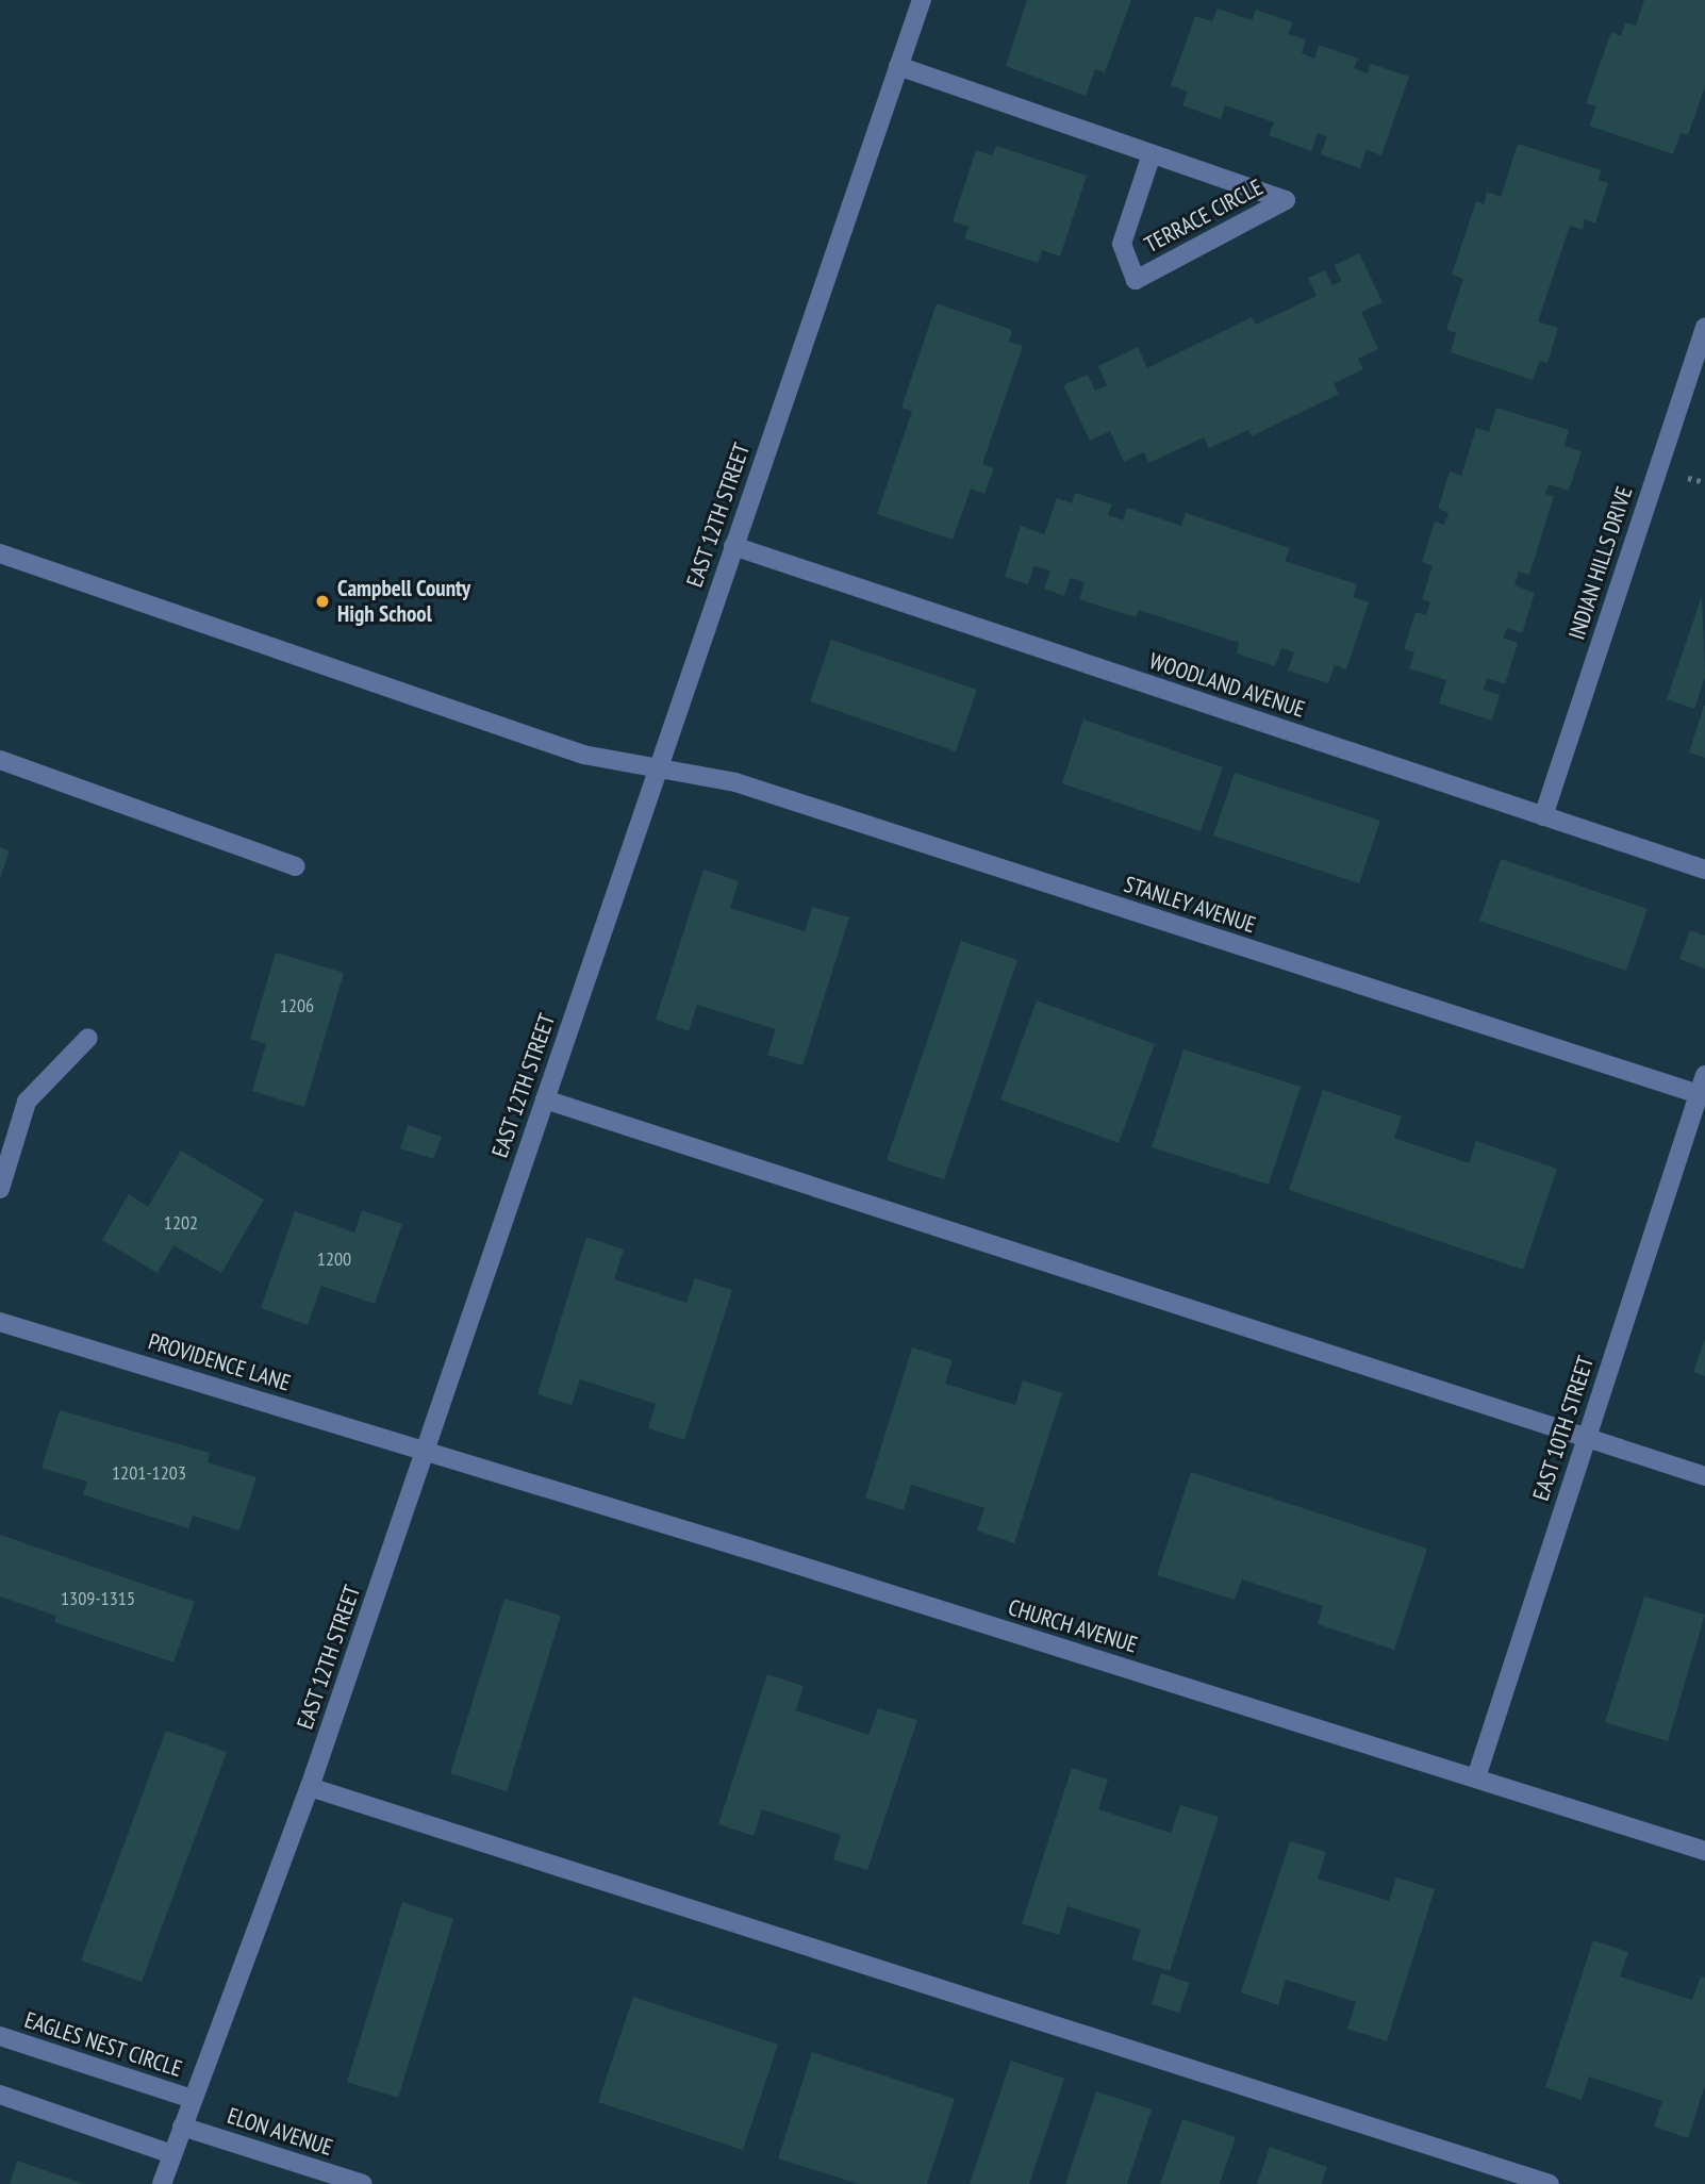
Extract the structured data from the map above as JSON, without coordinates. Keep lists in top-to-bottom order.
{
  "streets": {
    "street": [
      "TERRACE CIRCLE",
      "EAST 12TH STREET",
      "INDIAN HILLS DRIVE",
      "WOODLAND AVENUE",
      "STANLEY AVENUE",
      "PROVIDENCE LANE",
      "EAST 10TH STREET",
      "CHURCH AVENUE",
      "EAGLES NEST CIRCLE",
      "ELON AVENUE"
    ]
  },
  "crossings": [
    ["TERRACE CIRCLE", "EAST 12TH STREET"],
    ["EAST 12TH STREET", "WOODLAND AVENUE"],
    ["EAST 12TH STREET", "STANLEY AVENUE"],
    ["EAST 12TH STREET", "PROVIDENCE LANE"],
    ["EAST 12TH STREET", "CHURCH AVENUE"],
    ["EAST 12TH STREET", "EAGLES NEST CIRCLE"],
    ["EAST 12TH STREET", "ELON AVENUE"],
    ["INDIAN HILLS DRIVE", "WOODLAND AVENUE"],
    ["STANLEY AVENUE", "EAST 10TH STREET"],
    ["PROVIDENCE LANE", "CHURCH AVENUE"],
    ["EAST 10TH STREET", "CHURCH AVENUE"]
  ],
  "places": ["Campbell County High School"],
  "house_numbers": [
    "1206",
    "1202",
    "1200",
    "1201-1203",
    "1309-1315"
  ]
}
